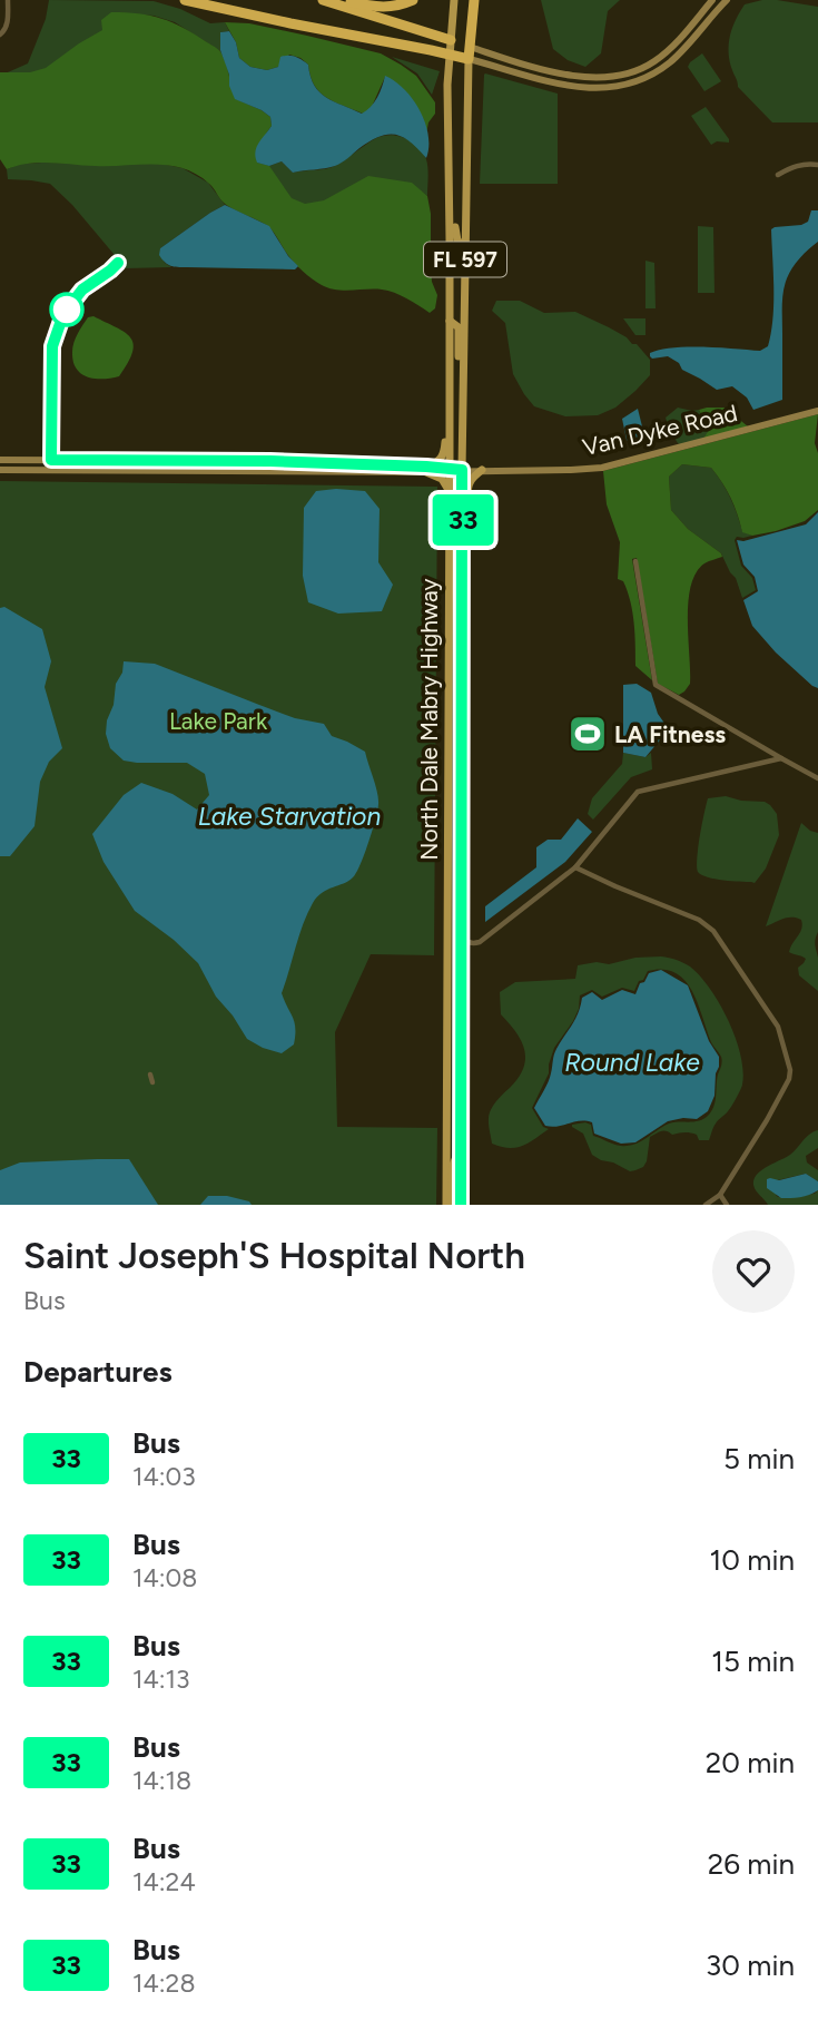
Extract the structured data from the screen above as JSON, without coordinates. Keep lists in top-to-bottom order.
{
  "streets": {
    "highway": ["FL 597", "North Dale Mabry Highway"],
    "main road": ["Van Dyke Road"]
  },
  "crossings": [
    ["Van Dyke Road", "North Dale Mabry Highway"]
  ],
  "water": ["Lake Starvation", "Round Lake"],
  "parks": ["Lake Park"],
  "places": {
    "sports": ["LA Fitness"]
  },
  "lines": ["bus line 33"],
  "page": {
    "on_map": "33",
    "heading": [
      ["Saint Joseph'S Hospital North", "Bus"],
      "Departures"
    ],
    "list": [
      {
        "mark": "33",
        "name": "Bus",
        "note": "14:03",
        "value": "5 min"
      },
      {
        "mark": "33",
        "name": "Bus",
        "note": "14:08",
        "value": "10 min"
      },
      {
        "mark": "33",
        "name": "Bus",
        "note": "14:13",
        "value": "15 min"
      },
      {
        "mark": "33",
        "name": "Bus",
        "note": "14:18",
        "value": "20 min"
      },
      {
        "mark": "33",
        "name": "Bus",
        "note": "14:24",
        "value": "26 min"
      },
      {
        "mark": "33",
        "name": "Bus",
        "note": "14:28",
        "value": "30 min"
      }
    ]
  }
}
